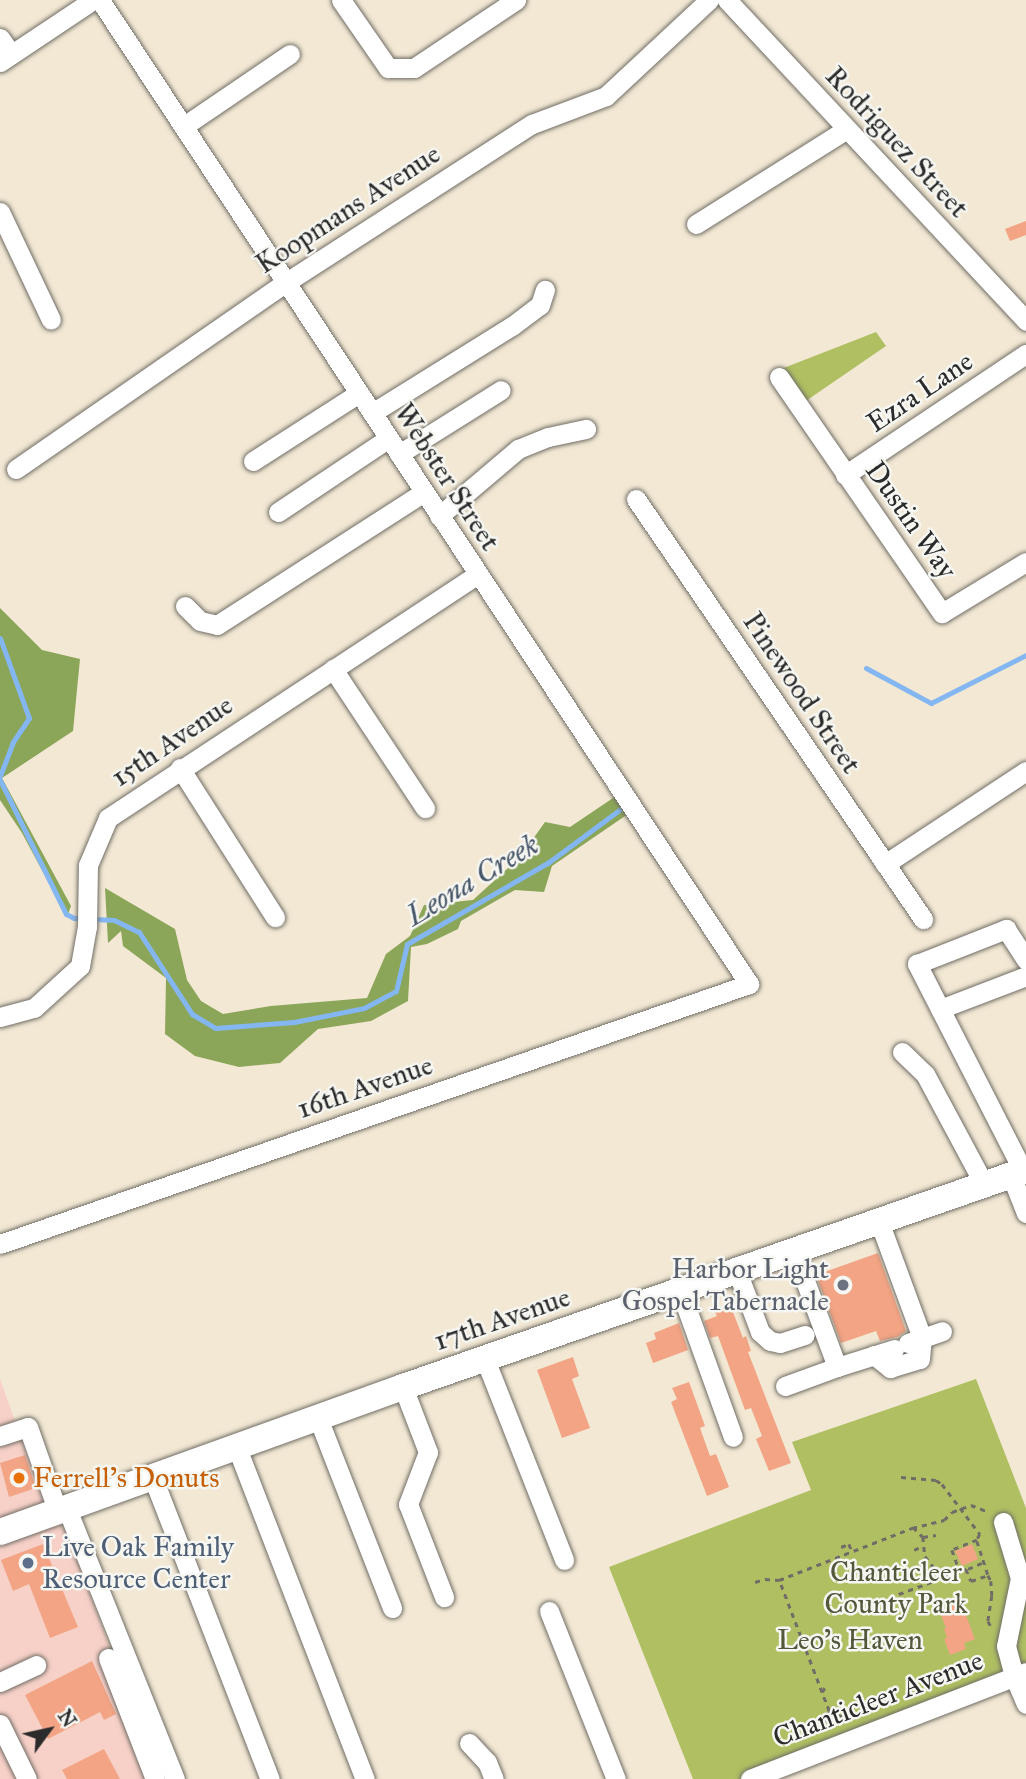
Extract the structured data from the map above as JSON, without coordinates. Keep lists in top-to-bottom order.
{
  "streets": {
    "main road": ["17th Avenue"],
    "street": [
      "Rodriguez Street",
      "Koopmans Avenue",
      "Ezra Lane",
      "Webster Street",
      "Dustin Way",
      "Pinewood Street",
      "15th Avenue",
      "16th Avenue",
      "Chanticleer Avenue"
    ]
  },
  "crossings": [
    ["Koopmans Avenue", "Webster Street"],
    ["Ezra Lane", "Dustin Way"],
    ["Webster Street", "15th Avenue"],
    ["Webster Street", "16th Avenue"]
  ],
  "water": ["Leona Creek"],
  "parks": ["Chanticleer County Park", "Leo's Haven"],
  "places": ["Harbor Light Gospel Tabernacle", "Ferrell's Donuts", "Live Oak Family Resource Center"],
  "north": "top right"
}
